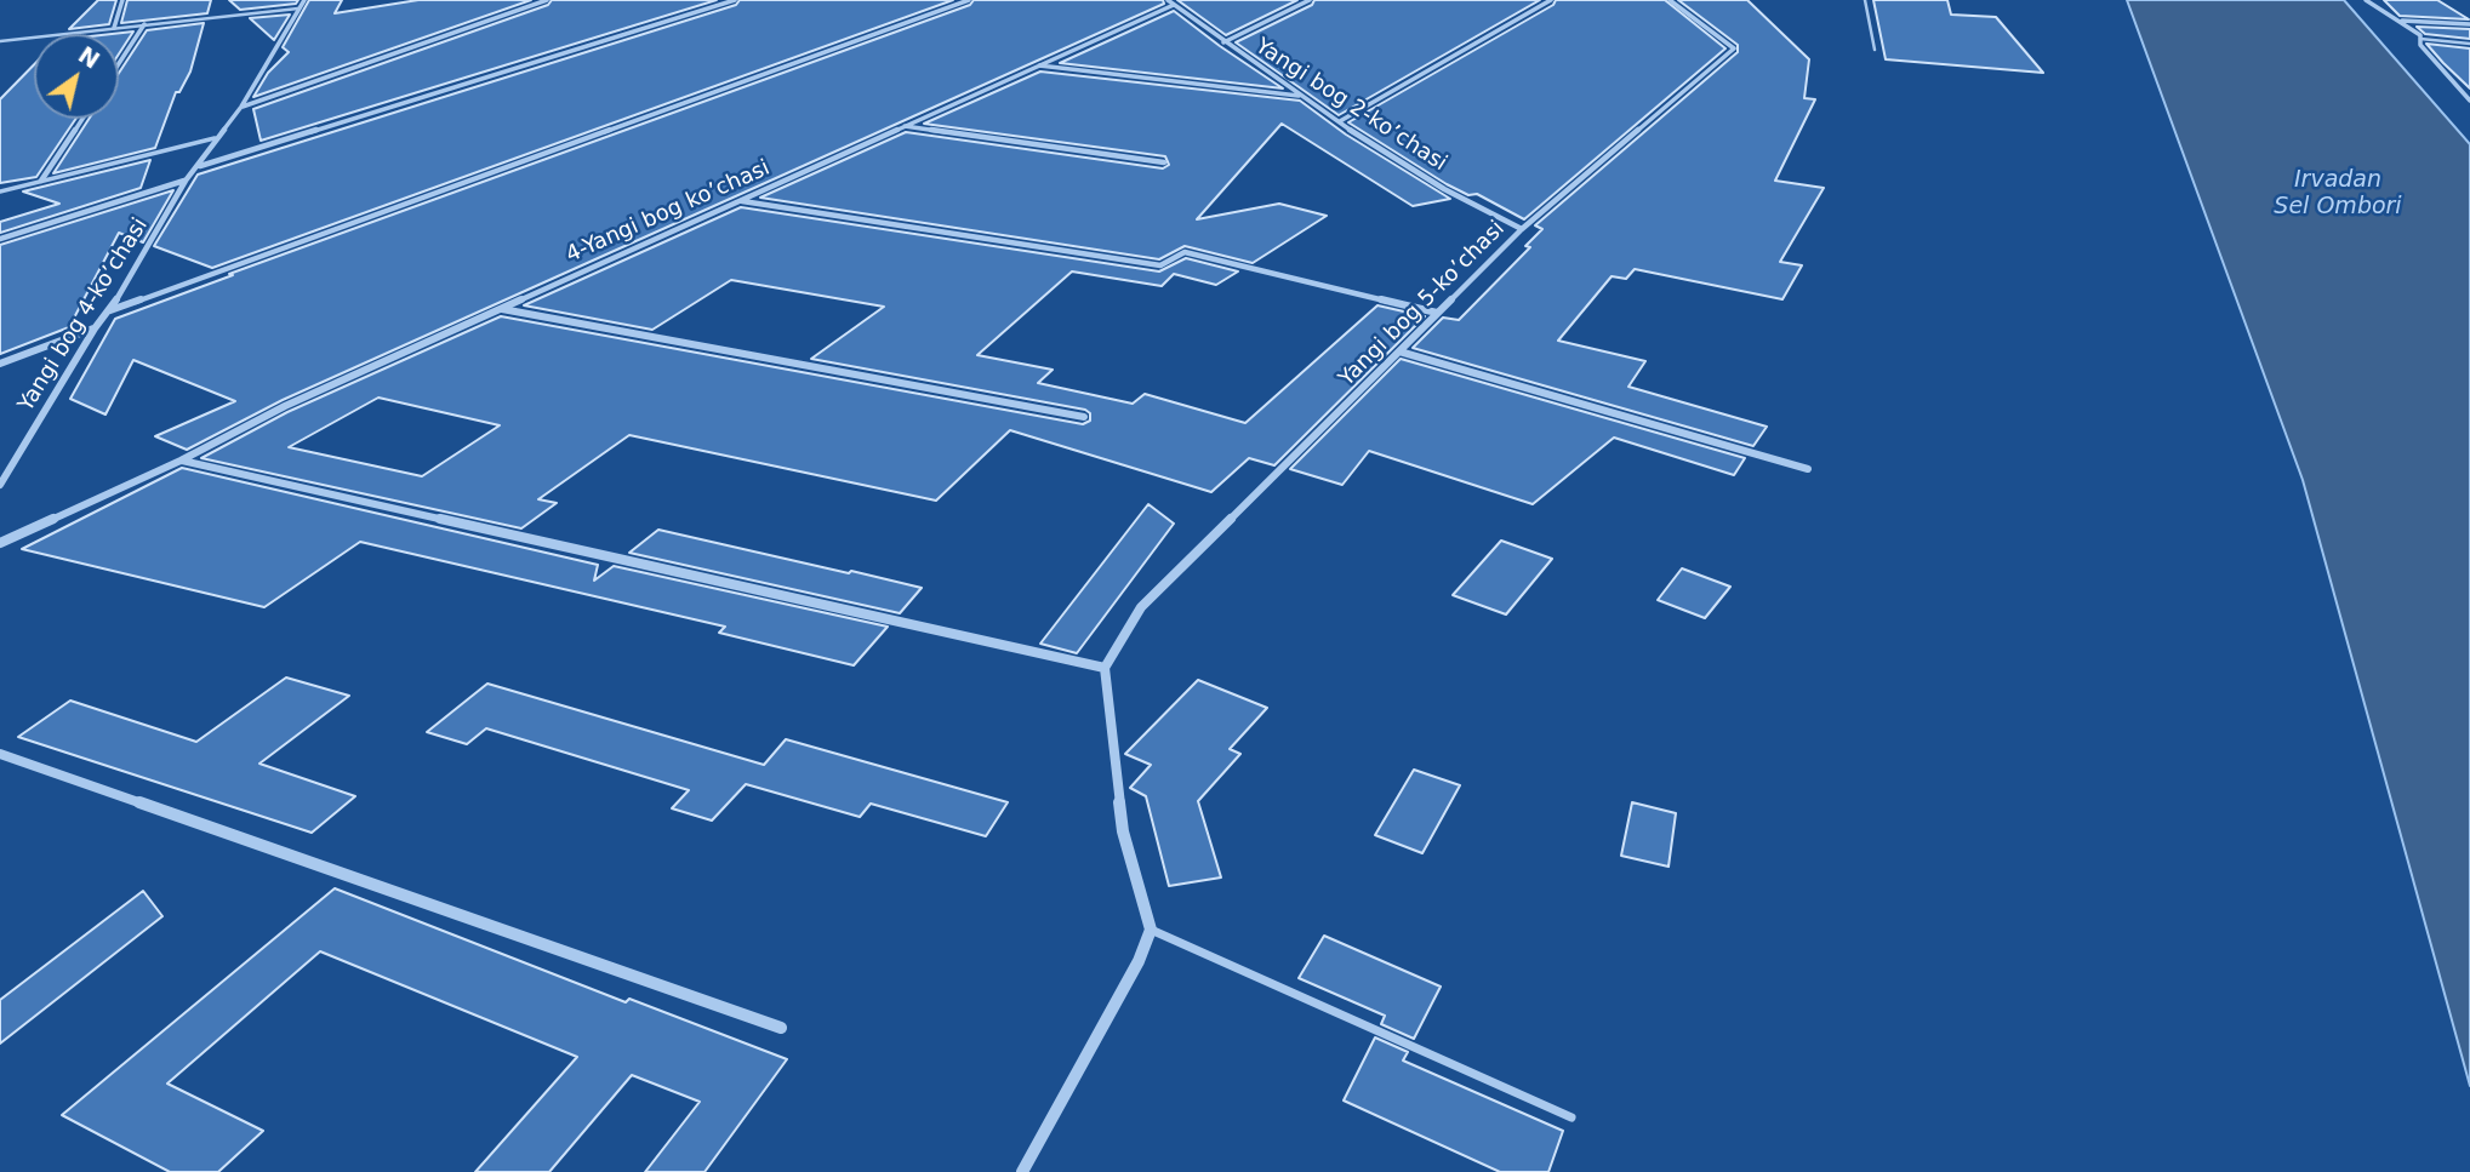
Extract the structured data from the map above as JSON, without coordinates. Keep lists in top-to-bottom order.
{
  "streets": {
    "street": [
      "Yangi bog 2-koʼchasi",
      "4-Yangi bog koʼchasi",
      "Yangi bog 5-koʼchasi",
      "Yangi bog 4-koʼchasi"
    ]
  },
  "crossings": [
    ["Yangi bog 2-koʼchasi", "4-Yangi bog koʼchasi"],
    ["Yangi bog 2-koʼchasi", "Yangi bog 5-koʼchasi"]
  ],
  "water": ["Irvadan Sel Ombori"],
  "north": "top right"
}
